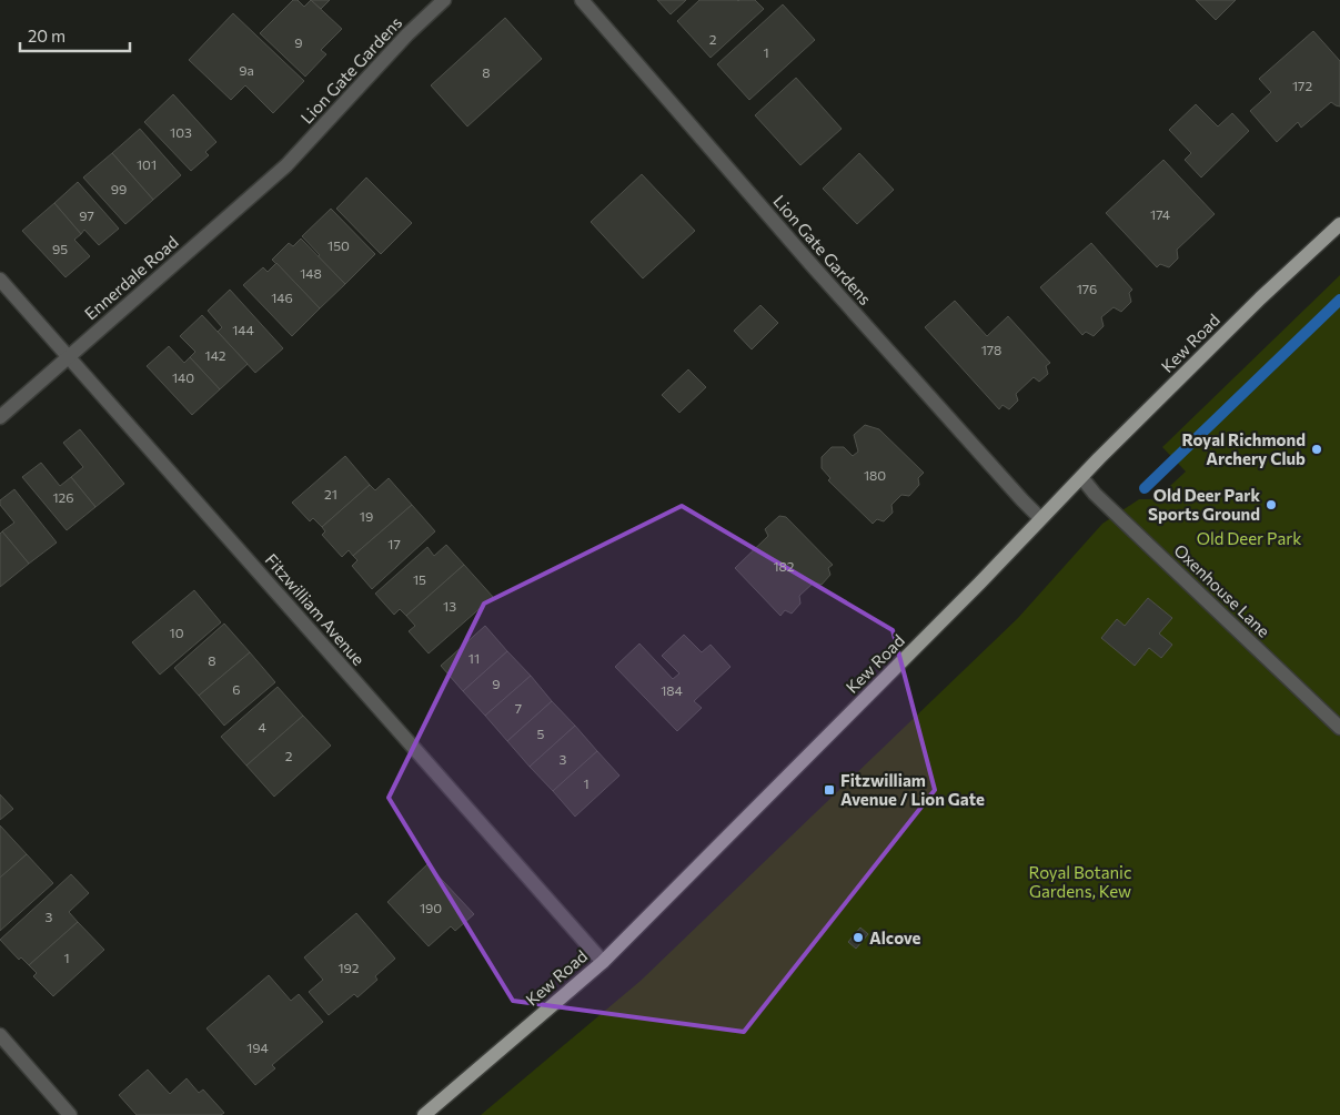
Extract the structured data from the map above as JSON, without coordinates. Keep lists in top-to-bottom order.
{
  "streets": {
    "main road": ["Kew Road"],
    "street": [
      "Lion Gate Gardens",
      "Ennerdale Road",
      "Oxenhouse Lane",
      "Fitzwilliam Avenue"
    ]
  },
  "crossings": [
    ["Lion Gate Gardens", "Ennerdale Road"],
    ["Lion Gate Gardens", "Kew Road"],
    ["Ennerdale Road", "Fitzwilliam Avenue"],
    ["Kew Road", "Oxenhouse Lane"],
    ["Kew Road", "Fitzwilliam Avenue"]
  ],
  "parks": ["Old Deer Park", "Royal Botanic Gardens, Kew"],
  "places": {
    "other": ["Royal Richmond Archery Club", "Old Deer Park Sports Ground", "Alcove"],
    "transit": ["Fitzwilliam Avenue / Lion Gate"]
  },
  "house_numbers": [
    "2",
    "9",
    "1",
    "9a",
    "8",
    "172",
    "103",
    "101",
    "99",
    "174",
    "97",
    "150",
    "95",
    "148",
    "176",
    "146",
    "144",
    "178",
    "142",
    "140",
    "180",
    "21",
    "126",
    "19",
    "17",
    "182",
    "15",
    "13",
    "10",
    "11",
    "8",
    "9",
    "6",
    "184",
    "7",
    "4",
    "5",
    "2",
    "3",
    "1",
    "190",
    "3",
    "1",
    "192",
    "194"
  ],
  "scale_bar": "20 m"
}
